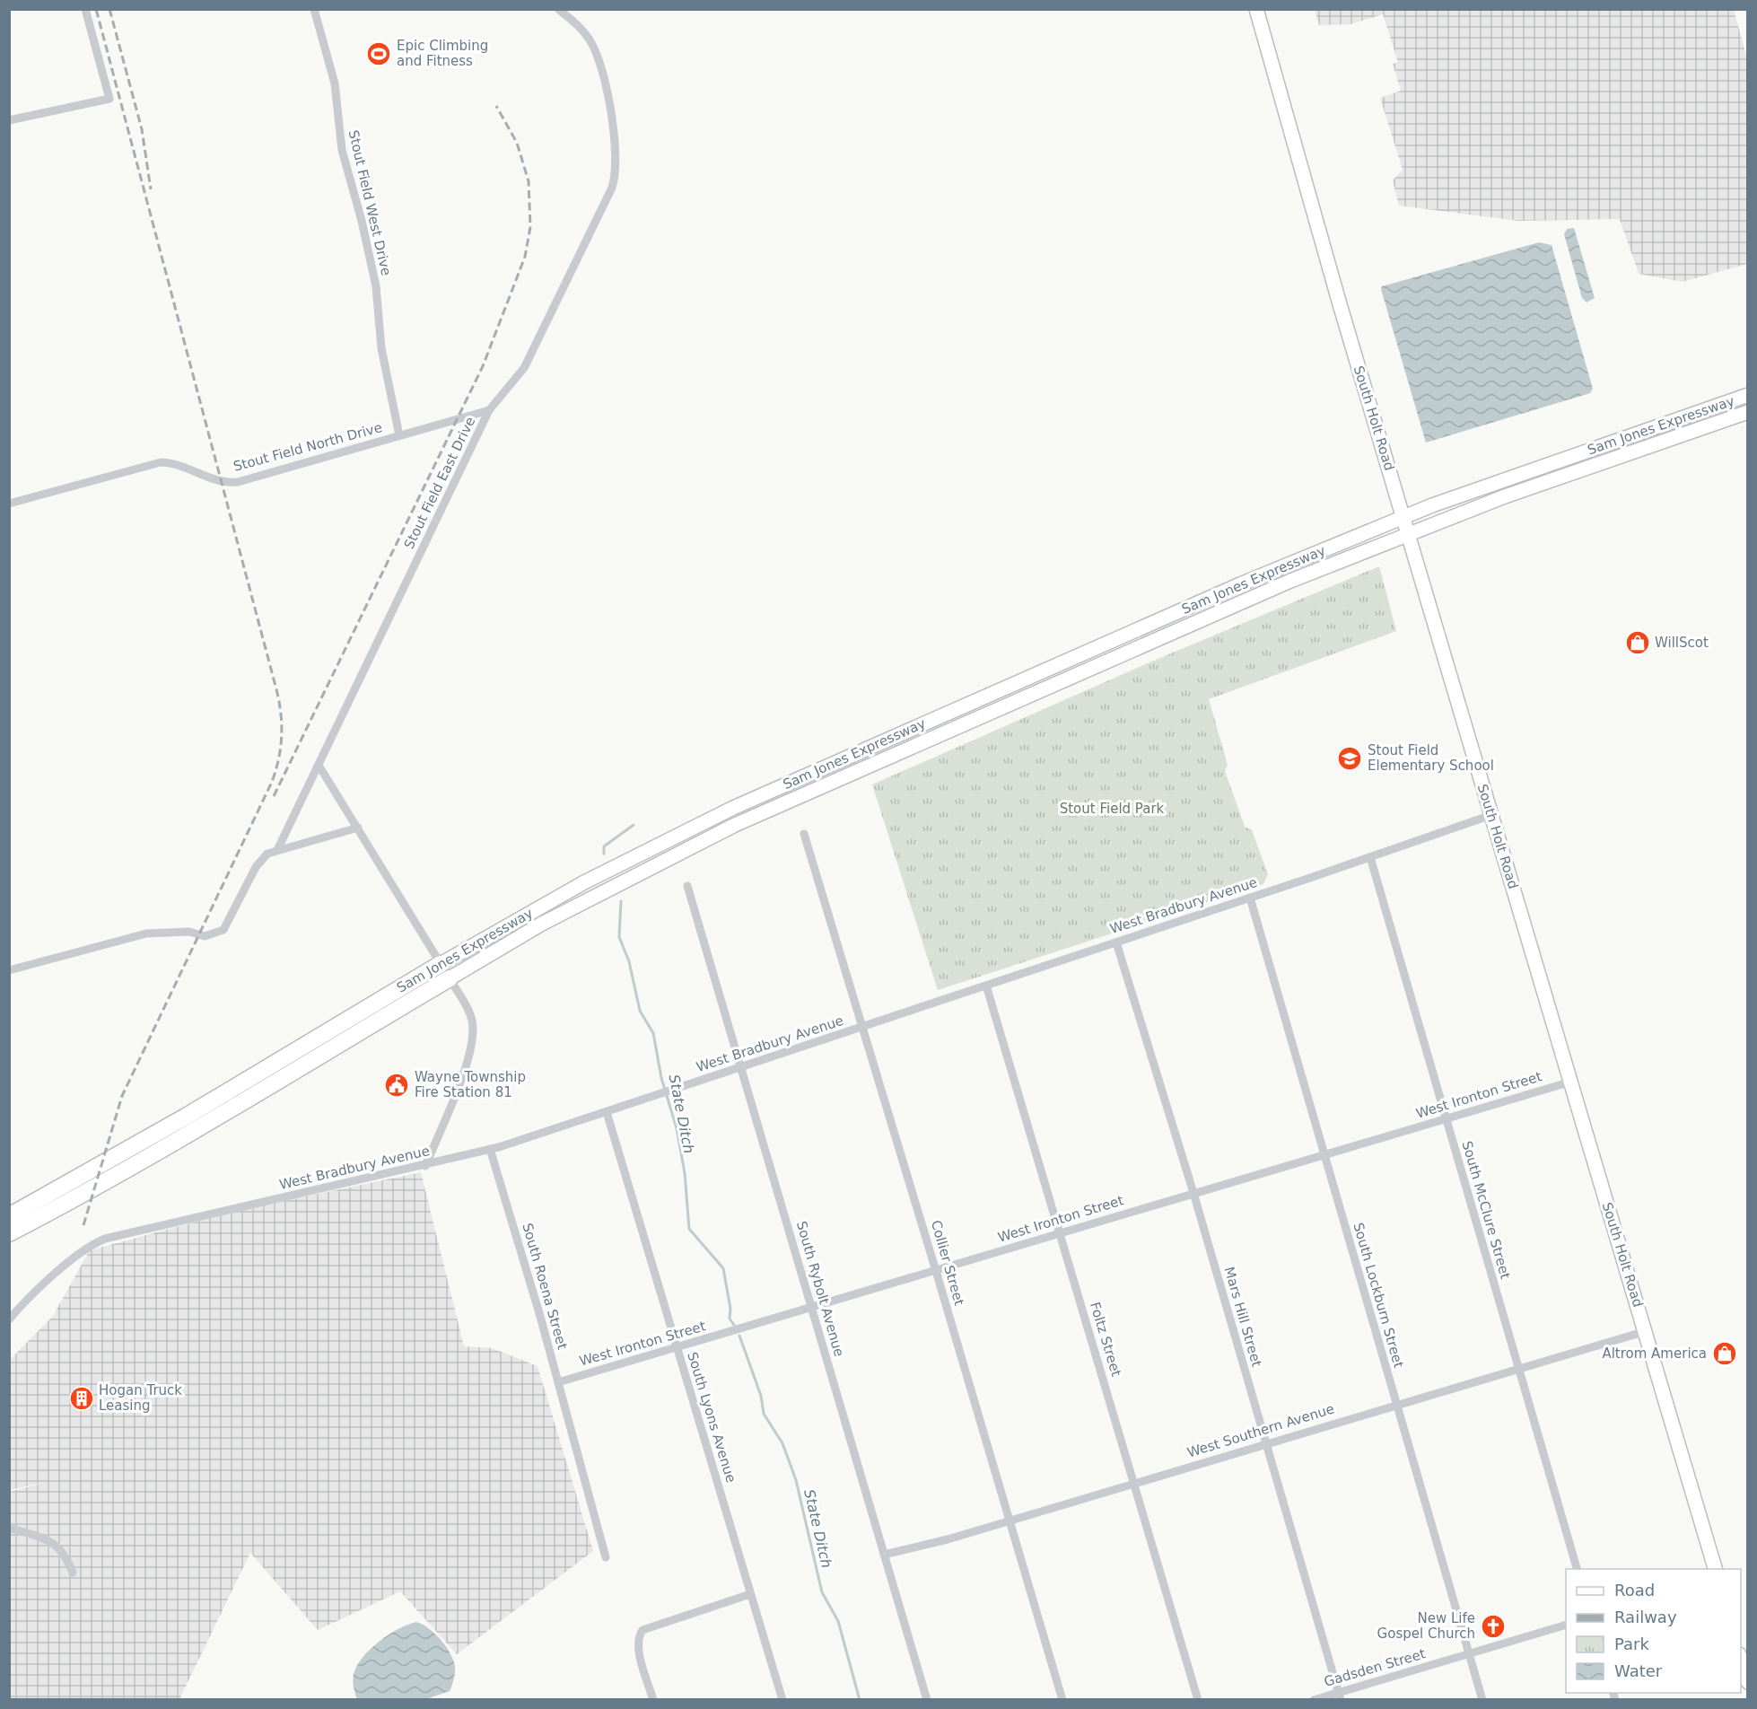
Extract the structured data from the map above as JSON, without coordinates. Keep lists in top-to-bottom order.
{
  "streets": {
    "highway": ["Sam Jones Expressway"],
    "main road": ["South Holt Road"],
    "street": [
      "Stout Field West Drive",
      "Stout Field North Drive",
      "Stout Field East Drive",
      "West Bradbury Avenue",
      "West Ironton Street",
      "South McClure Street",
      "Collier Street",
      "South Roena Street",
      "South Rybolt Avenue",
      "South Lockburn Street",
      "Mars Hill Street",
      "Foltz Street",
      "South Lyons Avenue",
      "West Southern Avenue",
      "Gadsden Street"
    ]
  },
  "crossings": [
    ["Stout Field West Drive", "Stout Field North Drive"],
    ["South Holt Road", "Sam Jones Expressway"],
    ["South Holt Road", "West Bradbury Avenue"],
    ["South Holt Road", "West Ironton Street"],
    ["South Holt Road", "West Southern Avenue"],
    ["Stout Field North Drive", "Stout Field East Drive"],
    ["West Bradbury Avenue", "South McClure Street"],
    ["West Bradbury Avenue", "Collier Street"],
    ["West Bradbury Avenue", "South Roena Street"],
    ["West Bradbury Avenue", "South Rybolt Avenue"],
    ["West Bradbury Avenue", "South Lockburn Street"],
    ["West Bradbury Avenue", "Mars Hill Street"],
    ["West Bradbury Avenue", "Foltz Street"],
    ["West Bradbury Avenue", "South Lyons Avenue"],
    ["West Ironton Street", "South McClure Street"],
    ["West Ironton Street", "Collier Street"],
    ["West Ironton Street", "South Roena Street"],
    ["West Ironton Street", "South Rybolt Avenue"],
    ["West Ironton Street", "South Lockburn Street"],
    ["West Ironton Street", "Mars Hill Street"],
    ["West Ironton Street", "Foltz Street"],
    ["West Ironton Street", "South Lyons Avenue"],
    ["South McClure Street", "West Southern Avenue"],
    ["Collier Street", "West Southern Avenue"],
    ["South Rybolt Avenue", "West Southern Avenue"],
    ["South Lockburn Street", "West Southern Avenue"],
    ["South Lockburn Street", "Gadsden Street"],
    ["Mars Hill Street", "West Southern Avenue"],
    ["Mars Hill Street", "Gadsden Street"],
    ["Foltz Street", "West Southern Avenue"]
  ],
  "water": ["State Ditch"],
  "parks": ["Stout Field Park"],
  "places": {
    "sports": ["Epic Climbing and Fitness"],
    "shop": ["WillScot", "Altrom America"],
    "school or university": ["Stout Field Elementary School"],
    "public building": ["Wayne Township Fire Station 81"],
    "building": ["Hogan Truck Leasing"],
    "church": ["New Life Gospel Church"]
  },
  "legend": [
    "Road",
    "Railway",
    "Park",
    "Water"
  ]
}
